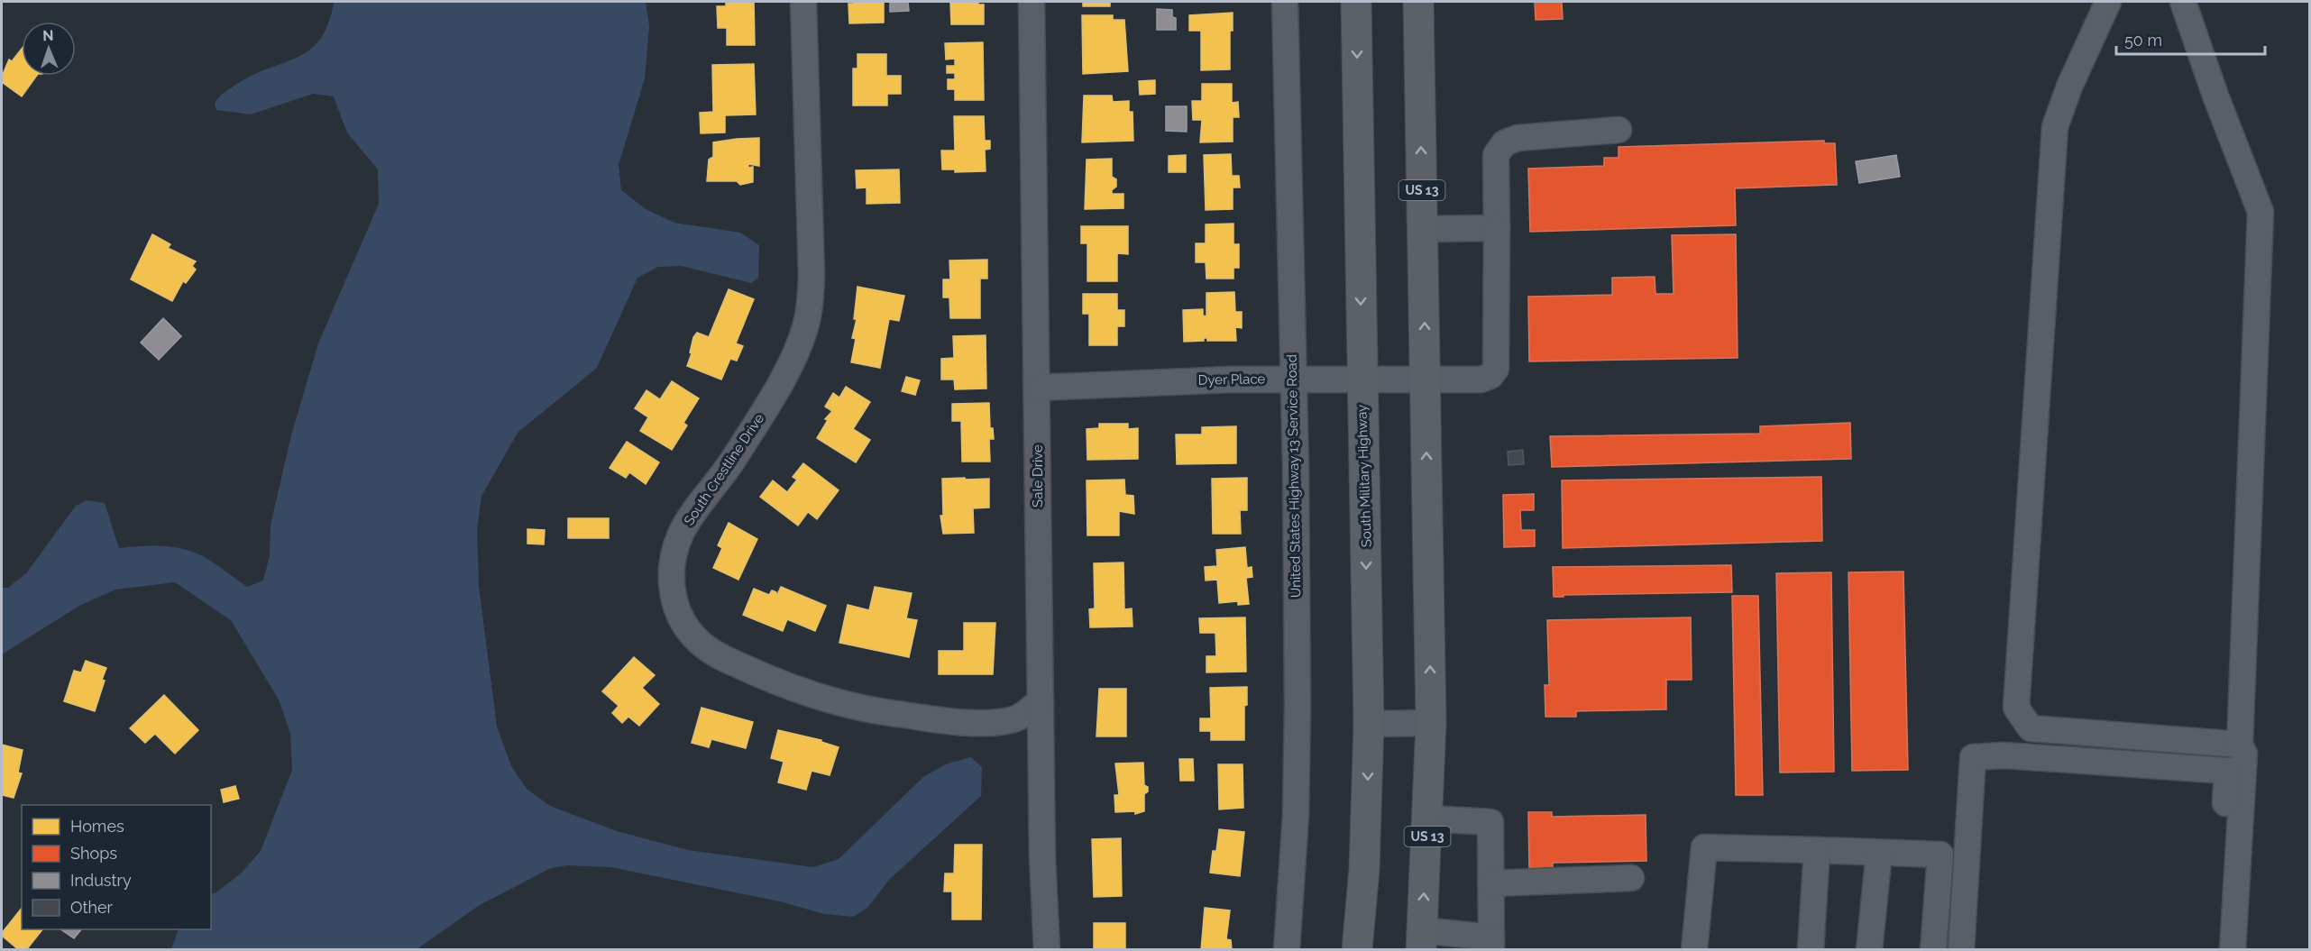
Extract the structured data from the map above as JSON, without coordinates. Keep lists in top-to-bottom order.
{
  "streets": {
    "main road": ["US 13", "South Military Highway"],
    "street": [
      "Dyer Place",
      "South Crestline Drive",
      "Sale Drive",
      "United States Highway 13 Service Road"
    ]
  },
  "crossings": [
    ["US 13", "Dyer Place"],
    ["Dyer Place", "Sale Drive"],
    ["Dyer Place", "United States Highway 13 Service Road"],
    ["Dyer Place", "South Military Highway"],
    ["South Crestline Drive", "Sale Drive"]
  ],
  "legend": [
    "Homes",
    "Shops",
    "Industry",
    "Other"
  ],
  "scale_bar": "50 m",
  "north": "top"
}
